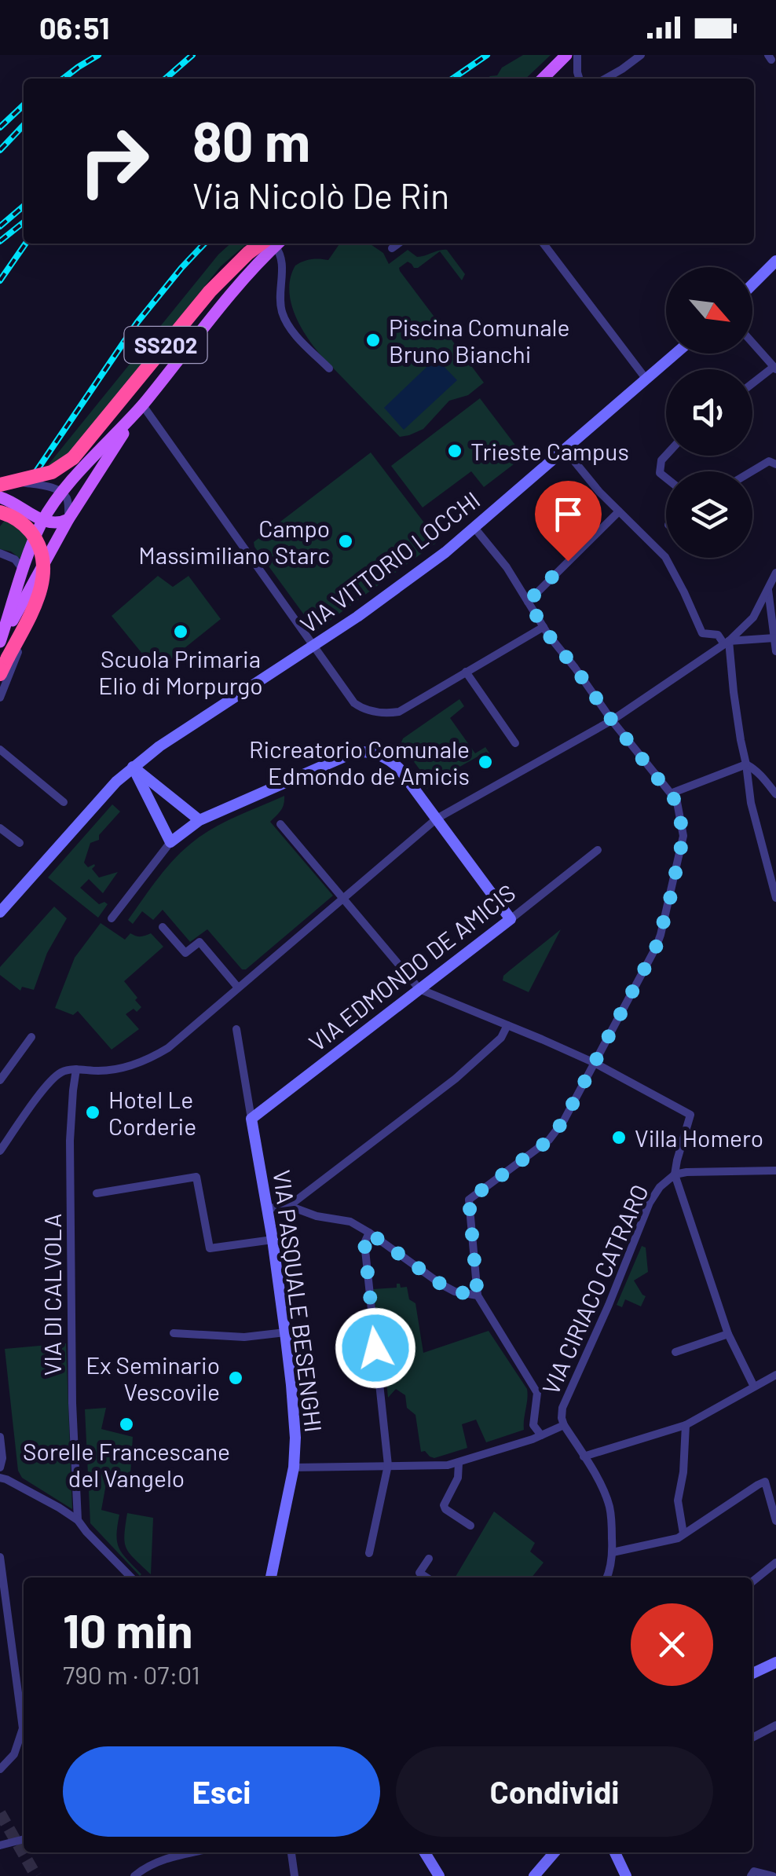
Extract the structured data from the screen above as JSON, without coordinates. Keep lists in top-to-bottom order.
{
  "streets": {
    "highway": ["SS202"],
    "street": [
      "VIA VITTORIO LOCCHI",
      "VIA EDMONDO DE AMICIS",
      "VIA CIRIACO CATRARO",
      "VIA DI CALVOLA",
      "VIA PASQUALE BESENGHI"
    ]
  },
  "crossings": [
    ["VIA EDMONDO DE AMICIS", "VIA PASQUALE BESENGHI"]
  ],
  "places": [
    "Piscina Comunale Bruno Bianchi",
    "Trieste Campus",
    "Campo Massimiliano Starc",
    "Scuola Primaria Elio di Morpurgo",
    "Ricreatorio Comunale Edmondo de Amicis",
    "Hotel Le Corderie",
    "Villa Homero",
    "Ex Seminario Vescovile",
    "Sorelle Francescane del Vangelo"
  ],
  "north": "bottom right",
  "page": {
    "status": "06:51",
    "turn": ["80 m", "Via Nicolò De Rin"],
    "heading": ["10 min", "790 m · 07:01"],
    "buttons": ["Esci", "Condividi"]
  }
}
